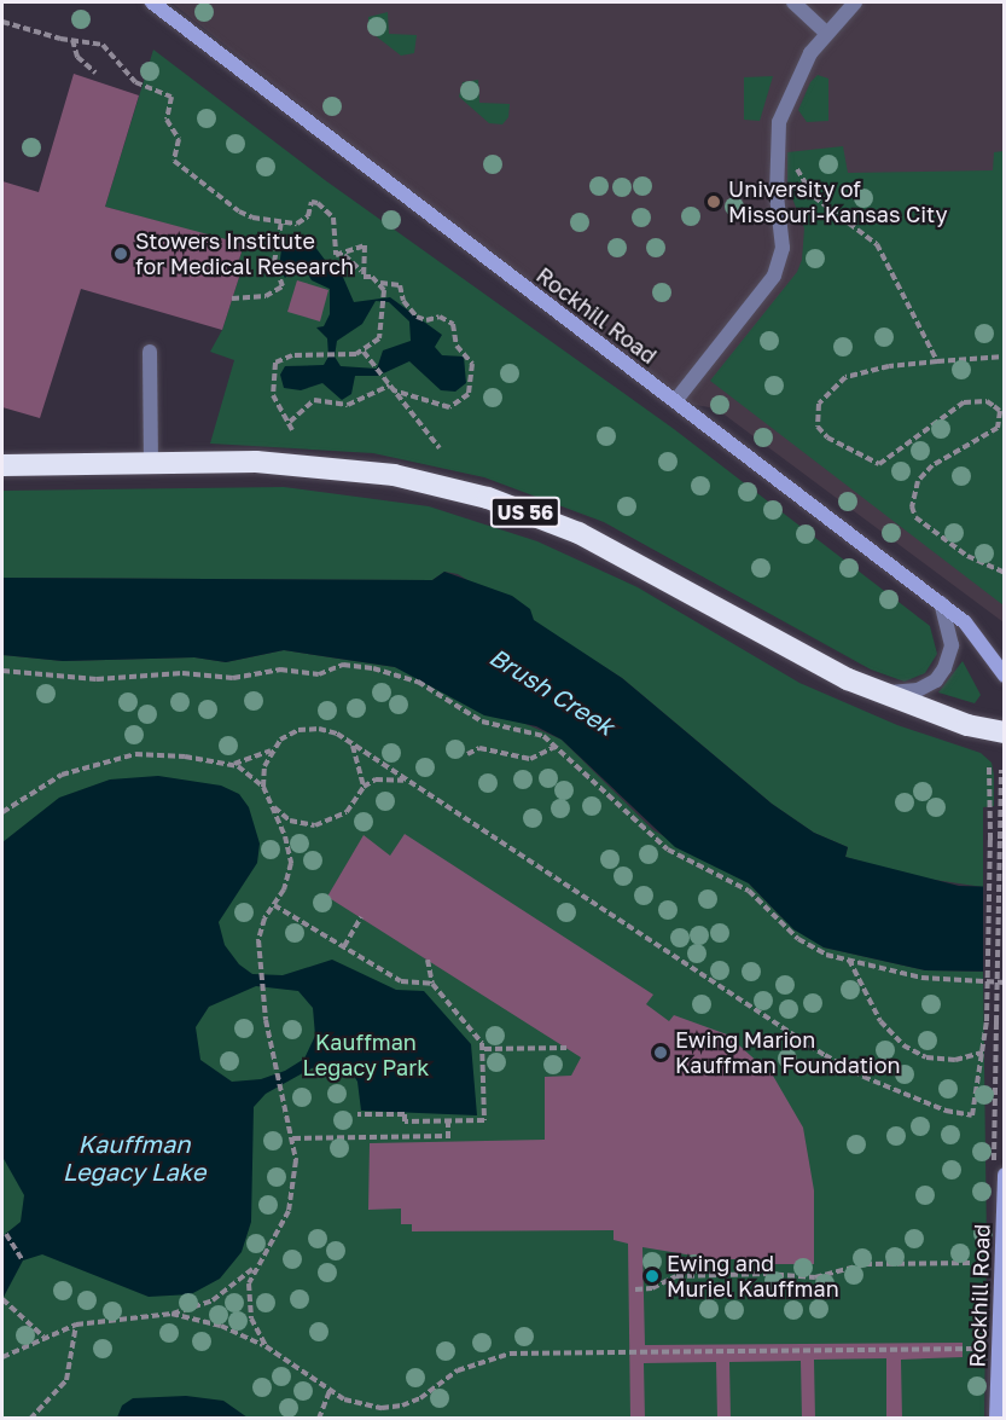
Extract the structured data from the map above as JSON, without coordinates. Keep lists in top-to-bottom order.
{
  "streets": {
    "highway": ["US 56"],
    "main road": ["Rockhill Road"]
  },
  "water": ["Brush Creek", "Kauffman Legacy Lake"],
  "parks": ["Kauffman Legacy Park"],
  "places": [
    "University of Missouri-Kansas City",
    "Stowers Institute for Medical Research",
    "Ewing Marion Kauffman Foundation",
    "Ewing and Muriel Kauffman"
  ]
}
